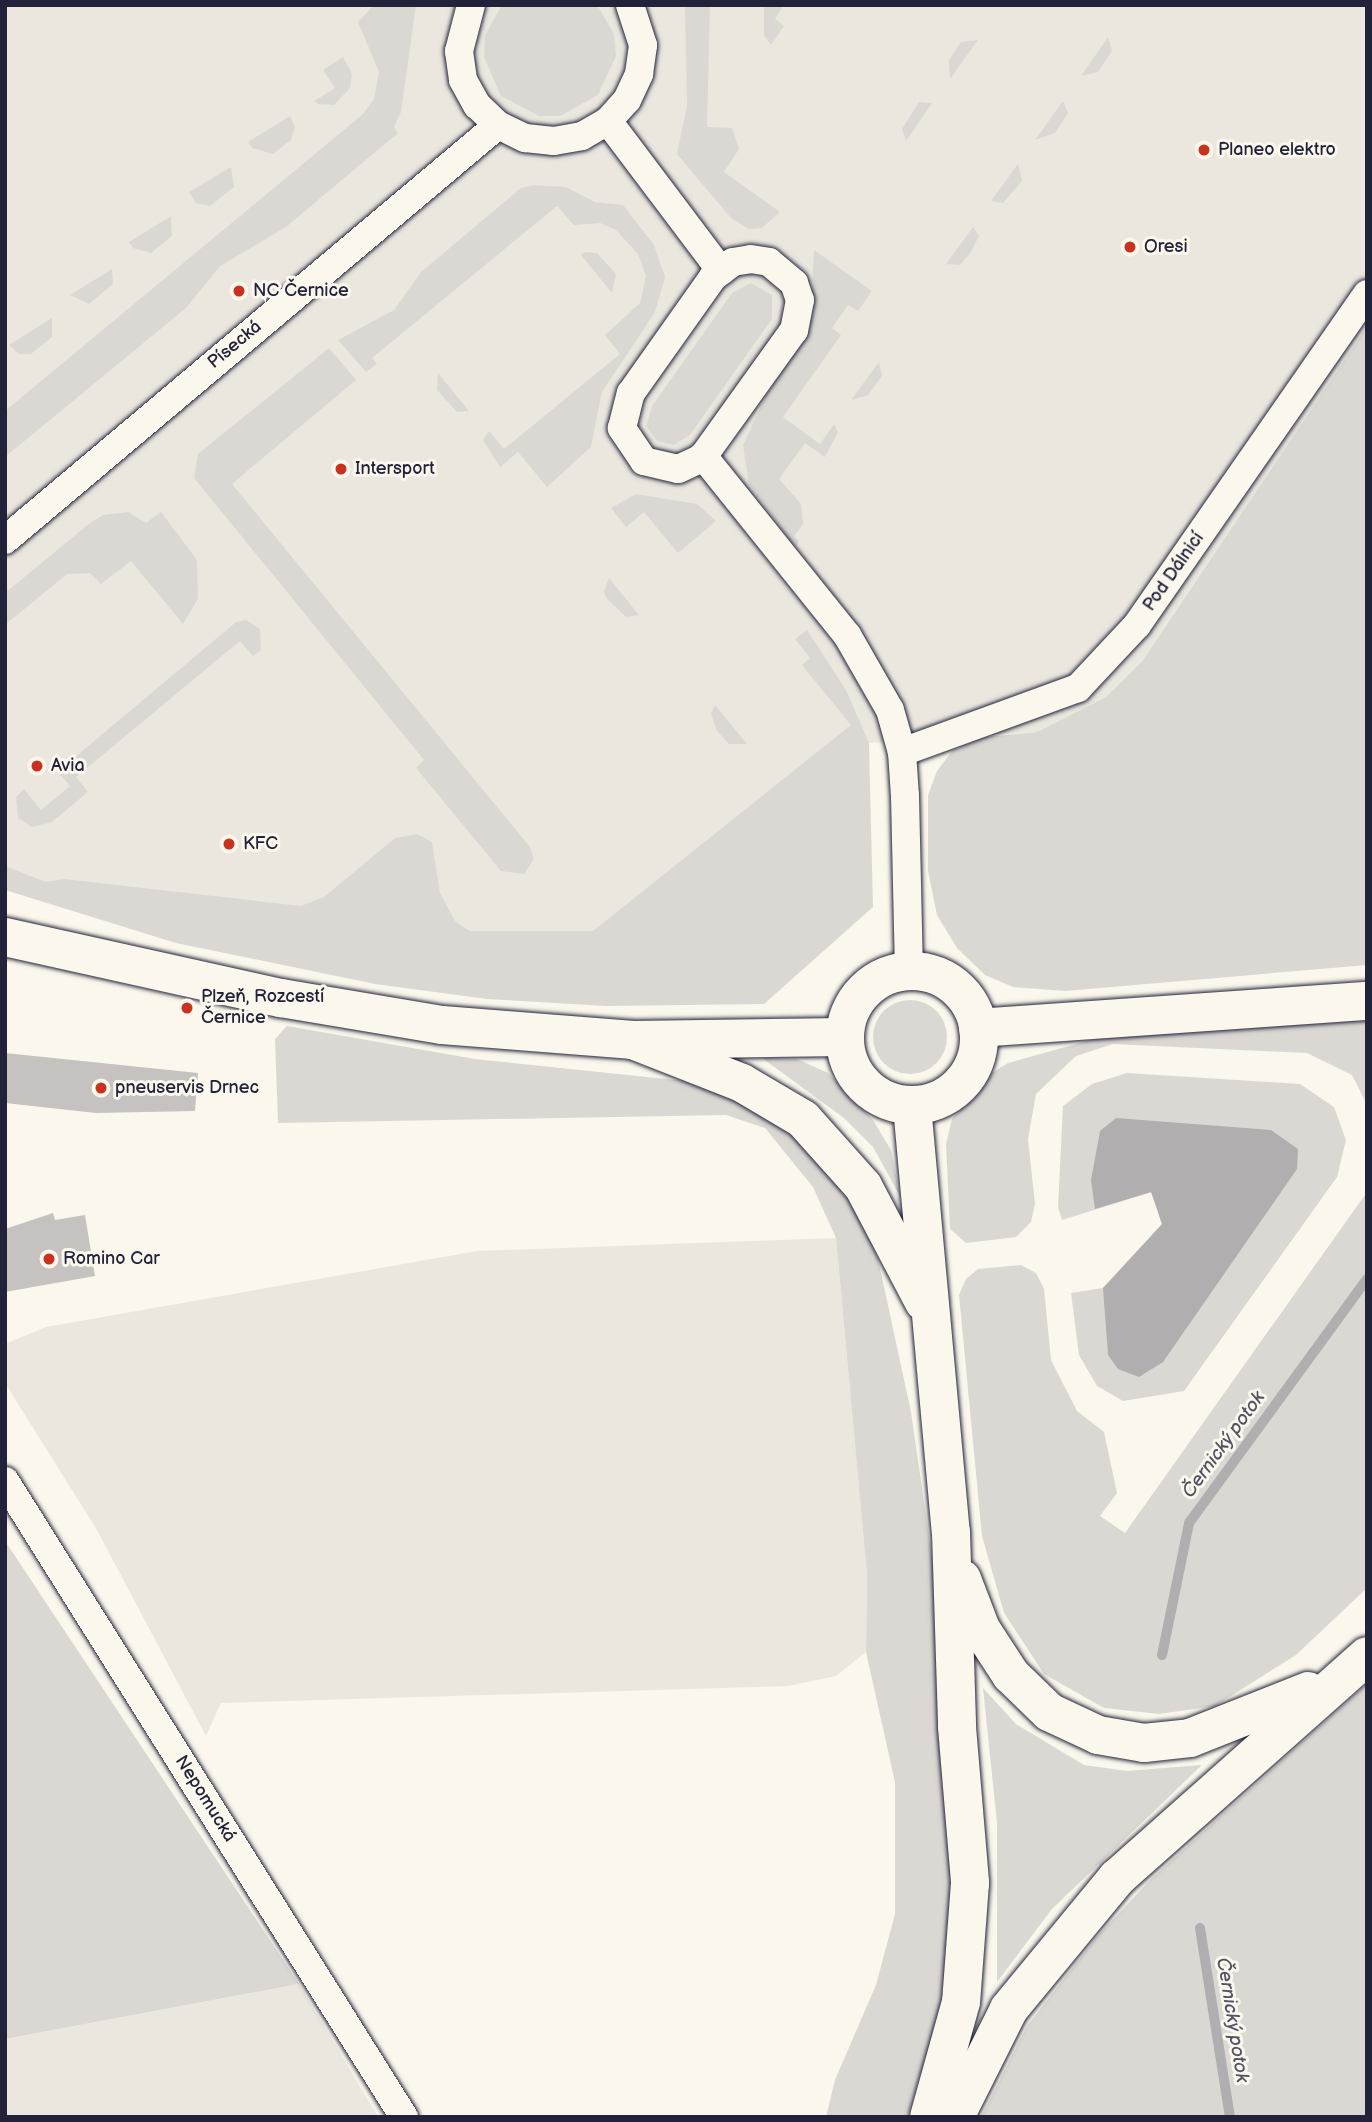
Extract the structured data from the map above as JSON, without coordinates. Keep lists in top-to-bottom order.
{
  "streets": {
    "street": ["Písecká", "Pod Dálnicí", "Nepomucká"]
  },
  "water": ["Černický potok"],
  "places": [
    "Planeo elektro",
    "Oresi",
    "NC Černice",
    "Intersport",
    "Avia",
    "KFC",
    "Plzeň, Rozcestí Černice",
    "pneuservis Drnec",
    "Romino Car"
  ]
}
